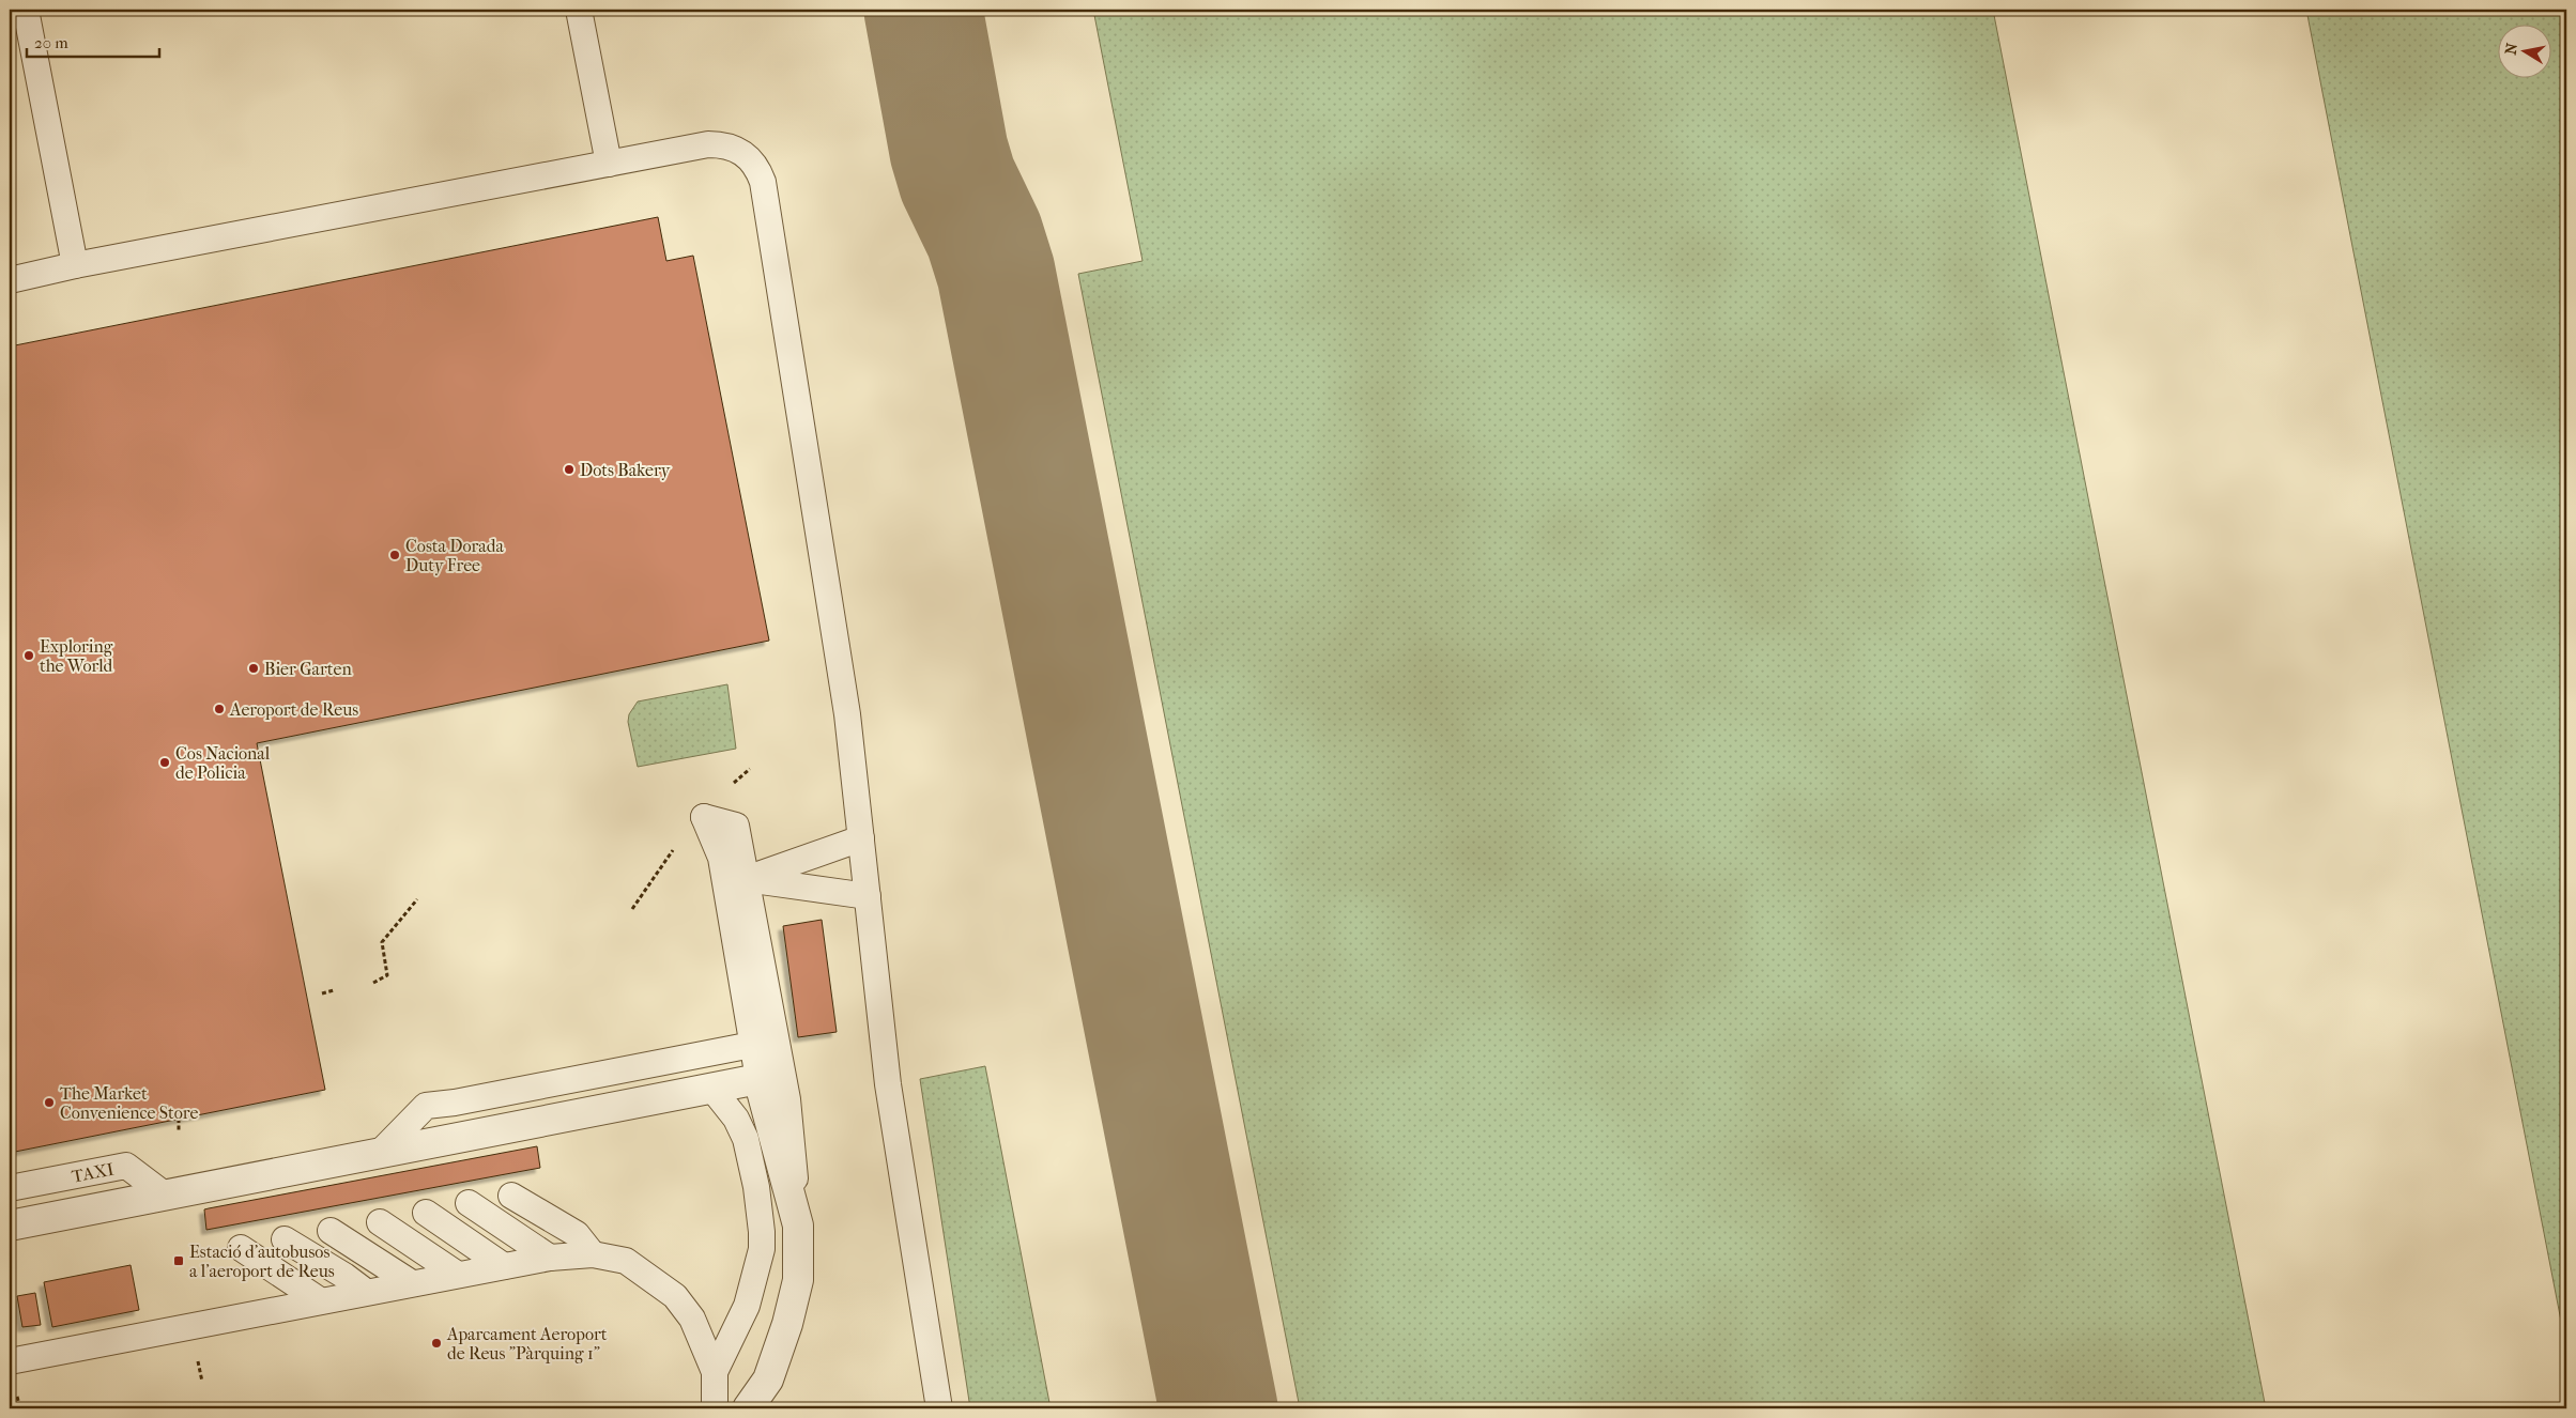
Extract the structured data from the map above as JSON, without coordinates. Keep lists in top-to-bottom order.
{
  "streets": {
    "lane": ["TAXI"]
  },
  "places": {
    "other": [
      "Dots Bakery",
      "Costa Dorada Duty Free",
      "Exploring the World",
      "Bier Garten",
      "Aeroport de Reus",
      "Cos Nacional de Policia",
      "The Market Convenience Store",
      "Aparcament Aeroport de Reus \"Pàrquing 1\""
    ],
    "transit": ["Estació d'autobusos a l'aeroport de Reus"]
  },
  "scale_bar": "20 m",
  "north": "left"
}
